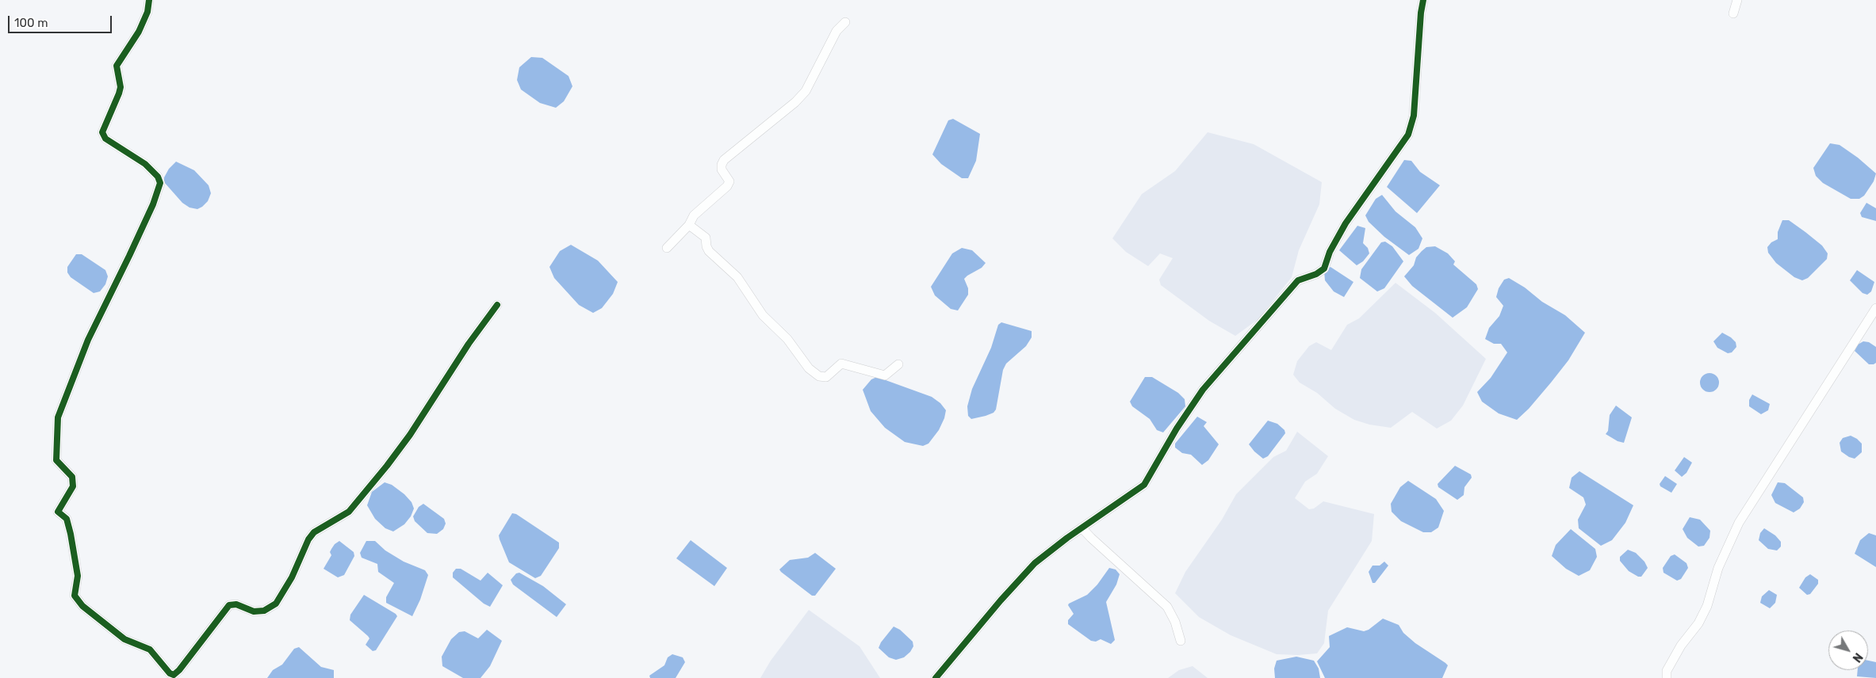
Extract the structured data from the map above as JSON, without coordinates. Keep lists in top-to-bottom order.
{
  "scale_bar": "100 m",
  "north": "bottom right"
}
